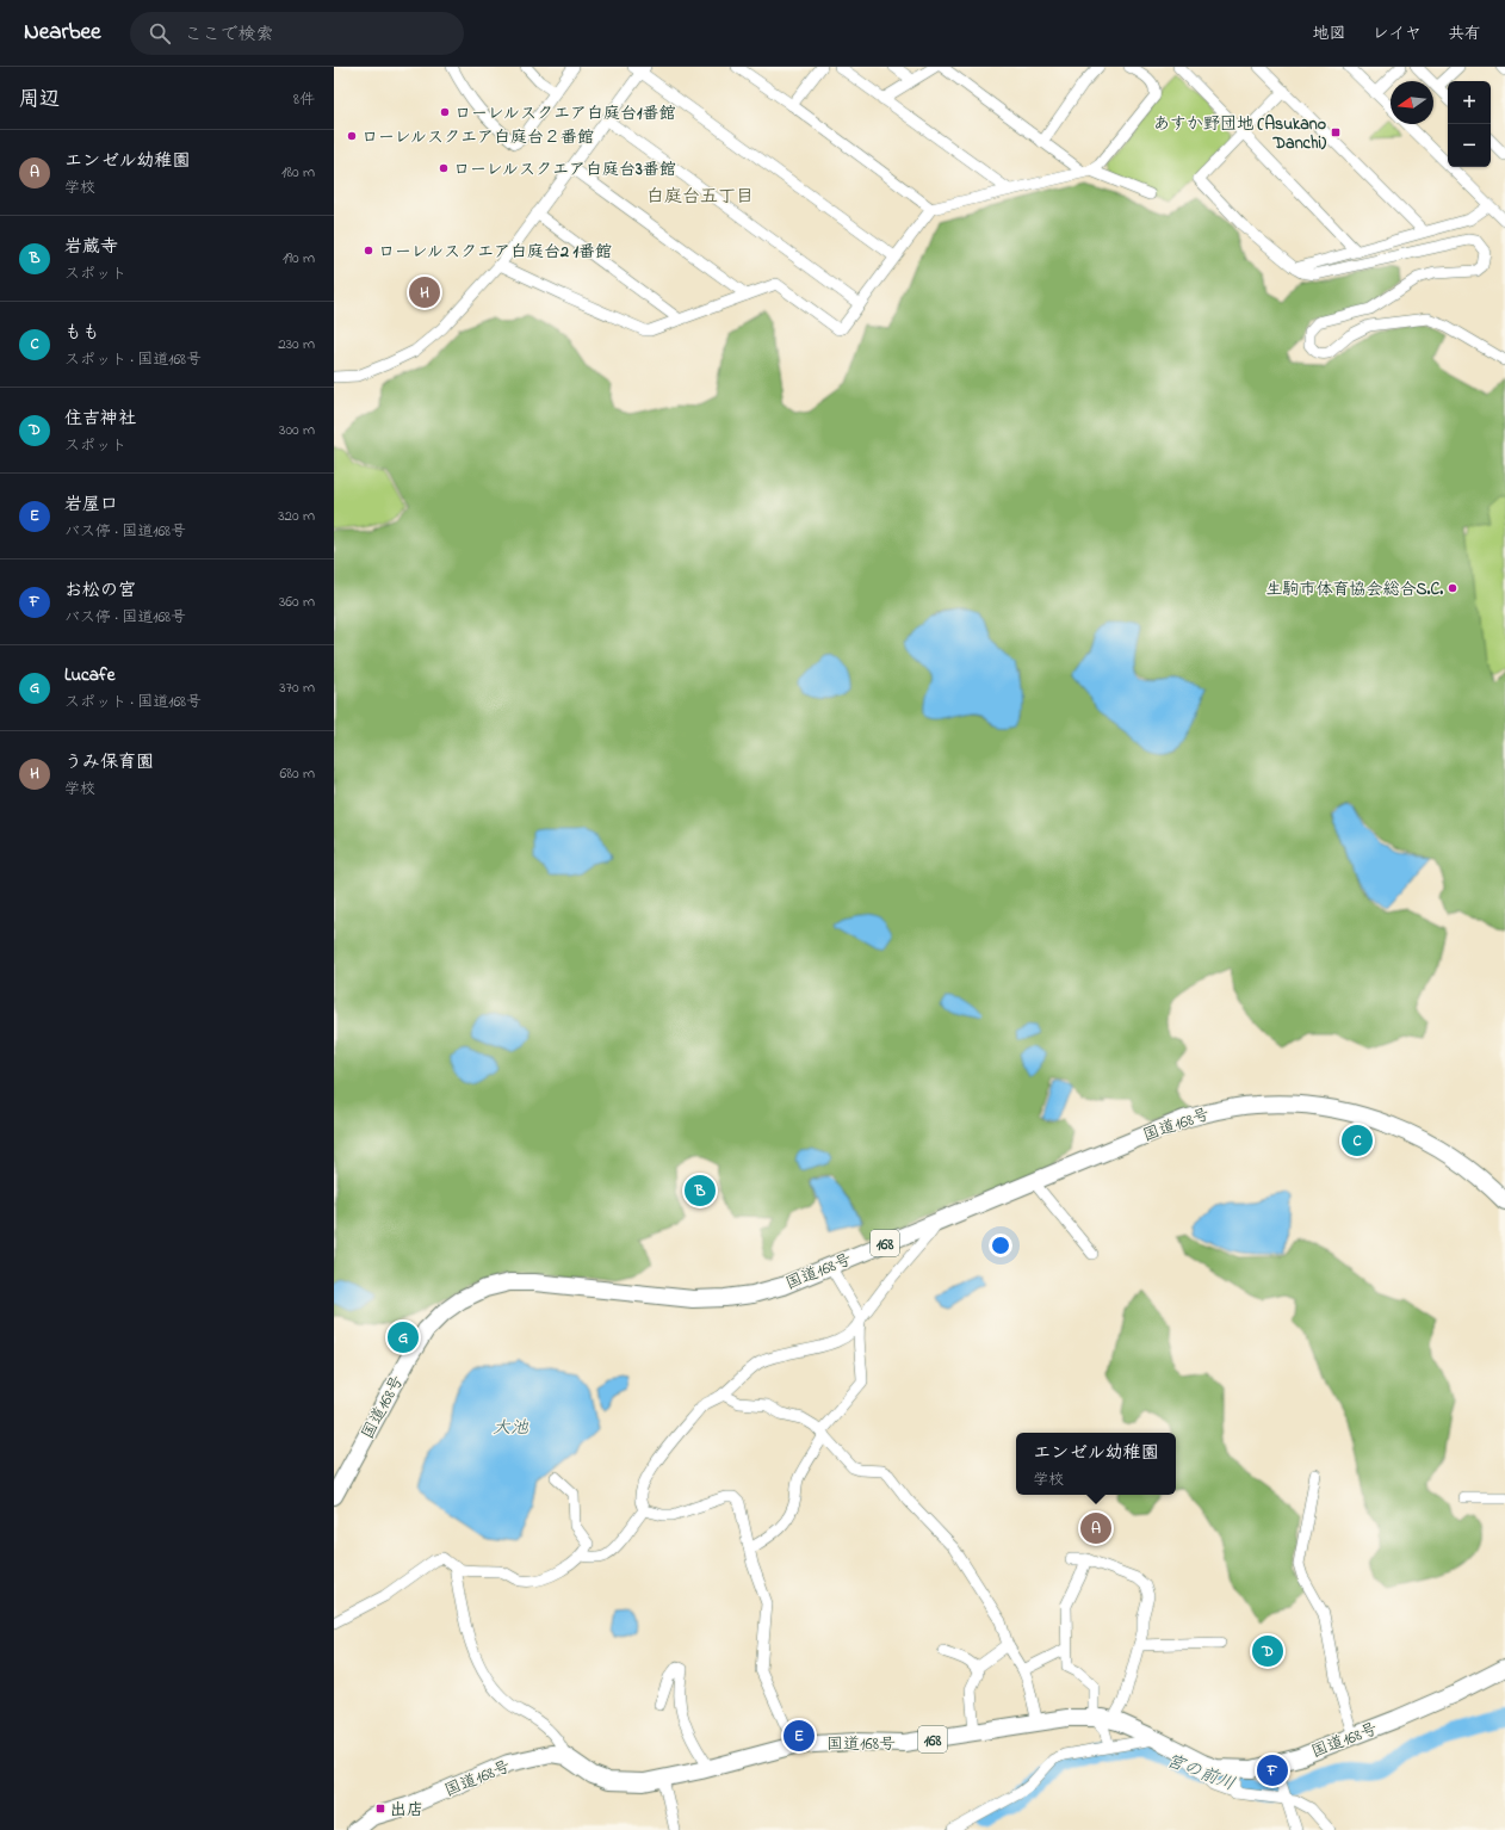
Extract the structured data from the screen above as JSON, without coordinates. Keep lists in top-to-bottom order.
{
  "streets": {
    "highway": ["国道168号", "168"]
  },
  "districts": ["白庭台五丁目"],
  "water": ["大池", "宮の前川"],
  "places": {
    "other": [
      "ローレルスクエア白庭台1番館",
      "ローレルスクエア白庭台２番館",
      "ローレルスクエア白庭台3番館",
      "ローレルスクエア白庭台2 1番館",
      "生駒市体育協会総合S.C."
    ],
    "transit": ["あすか野団地 (Asukano Danchi)", "出店"]
  },
  "north": "left",
  "page": {
    "header": "Nearbee",
    "search": "ここで検索",
    "nav": ["地図", "レイヤ", "共有"],
    "heading": ["周辺", "8件"],
    "map_buttons": ["+", "−"],
    "list": [
      {
        "mark": "A",
        "name": "エンゼル幼稚園",
        "note": "学校",
        "value": "180 m"
      },
      {
        "mark": "B",
        "name": "岩蔵寺",
        "note": "スポット",
        "value": "190 m"
      },
      {
        "mark": "C",
        "name": "もも",
        "note": "スポット · 国道168号",
        "value": "230 m"
      },
      {
        "mark": "D",
        "name": "住吉神社",
        "note": "スポット",
        "value": "300 m"
      },
      {
        "mark": "E",
        "name": "岩屋口",
        "note": "バス停 · 国道168号",
        "value": "320 m"
      },
      {
        "mark": "F",
        "name": "お松の宮",
        "note": "バス停 · 国道168号",
        "value": "360 m"
      },
      {
        "mark": "G",
        "name": "Lucafe",
        "note": "スポット · 国道168号",
        "value": "370 m"
      },
      {
        "mark": "H",
        "name": "うみ保育園",
        "note": "学校",
        "value": "680 m"
      }
    ],
    "pins": [
      "H",
      "C",
      "B",
      "G",
      "A",
      "D",
      "E",
      "F"
    ],
    "popup": ["エンゼル幼稚園", "学校"]
  }
}
